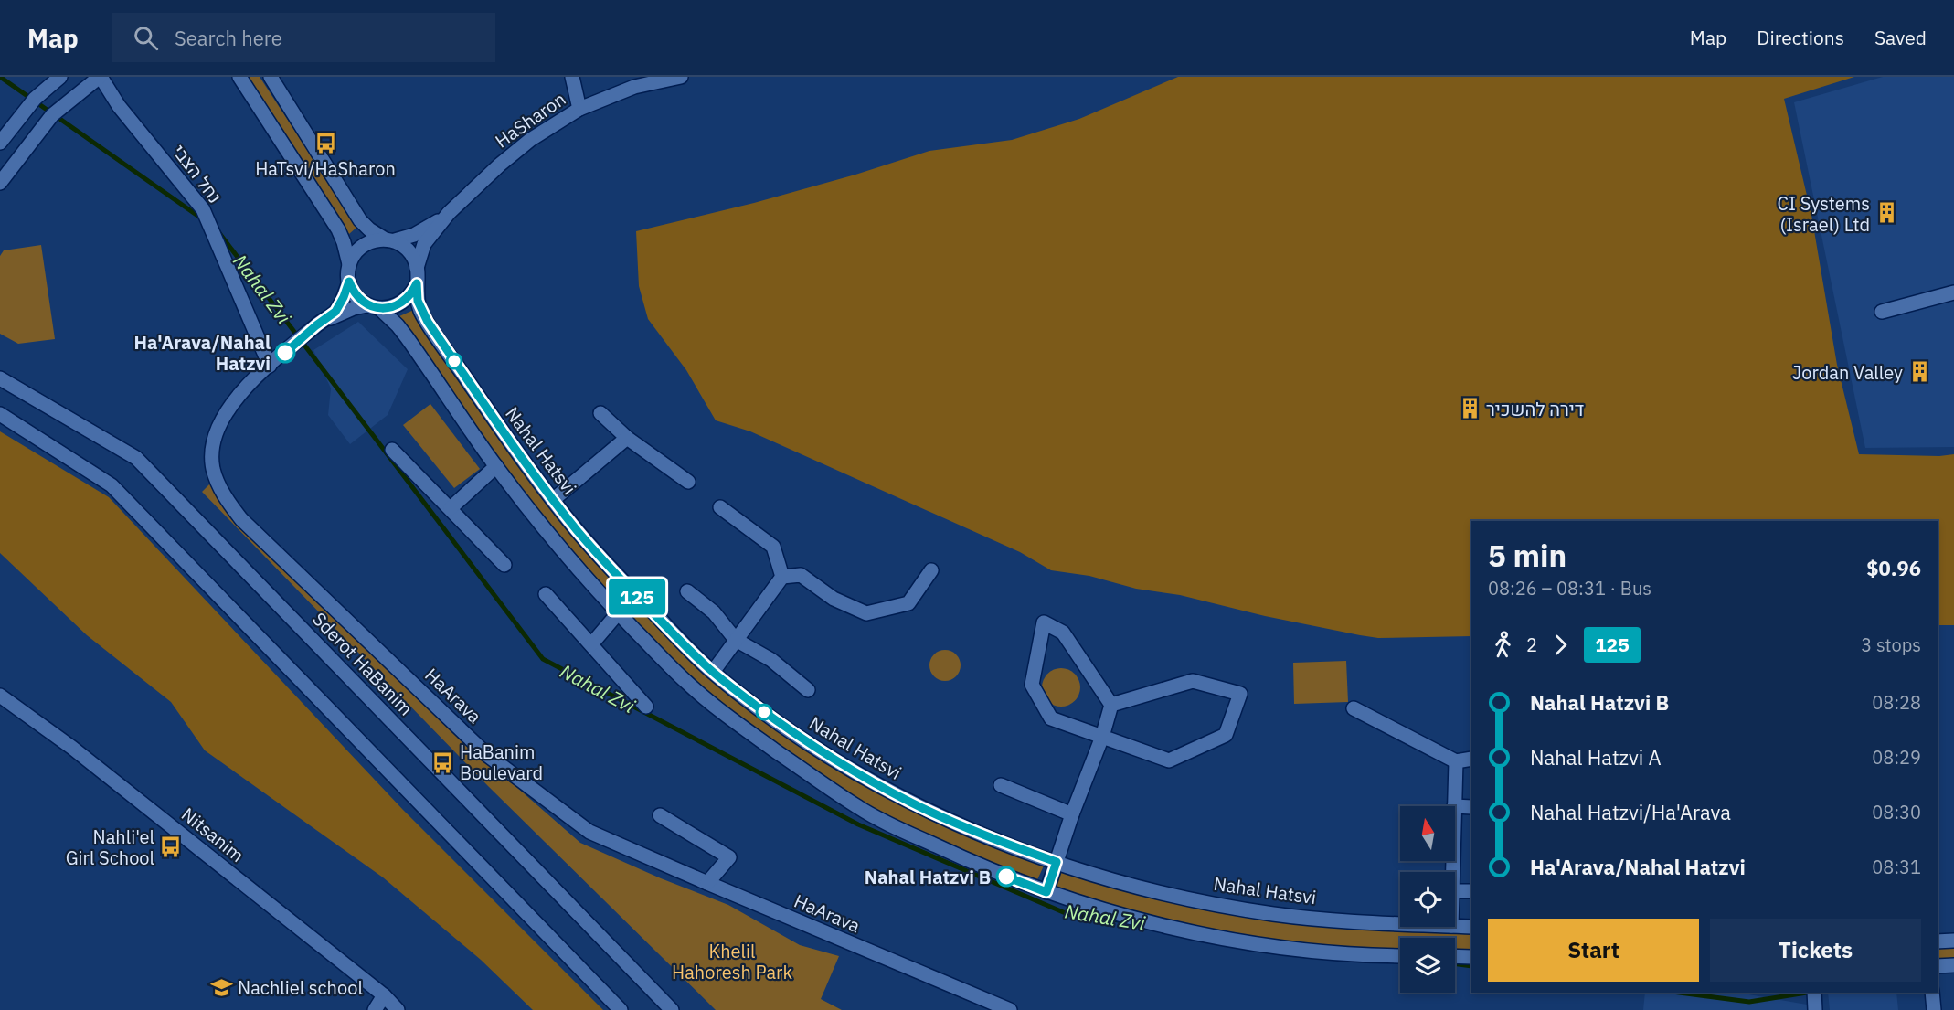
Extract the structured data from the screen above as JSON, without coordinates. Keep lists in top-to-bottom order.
{
  "streets": {
    "street": [
      "HaSharon",
      "נחל הצבי",
      "Nahal Hatsvi",
      "Sderot HaBanim",
      "HaArava",
      "Nitsanim"
    ]
  },
  "crossings": [
    ["HaSharon", "Nahal Hatsvi"],
    ["HaSharon", "HaArava"],
    ["נחל הצבי", "HaArava"],
    ["Nahal Hatsvi", "HaArava"]
  ],
  "water": ["Nahal Zvi"],
  "parks": ["Khelil Hahoresh Park"],
  "places": {
    "bus stop": ["HaTsvi/HaSharon", "HaBanim Boulevard", "Nahli'el Girl School"],
    "building": ["CI Systems (Israel) Ltd", "Jordan Valley", "דירה להשכיר"],
    "other": ["Ha'Arava/Nahal Hatzvi", "Nahal Hatzvi B"],
    "school or university": ["Nachliel school"]
  },
  "lines": ["bus line 125"],
  "north": "top",
  "page": {
    "header": "Map",
    "search": "Search here",
    "nav": ["Map", "Directions", "Saved"],
    "on_map": "125",
    "heading": ["5 min", "08:26 – 08:31 · Bus", "$0.96"],
    "legs": ["2", "125", "3 stops"],
    "list": [
      {
        "name": "Nahal Hatzvi B",
        "value": "08:28"
      },
      {
        "name": "Nahal Hatzvi A",
        "value": "08:29"
      },
      {
        "name": "Nahal Hatzvi/Ha'Arava",
        "value": "08:30"
      },
      {
        "name": "Ha'Arava/Nahal Hatzvi",
        "value": "08:31"
      }
    ],
    "buttons": ["Start", "Tickets"]
  }
}
